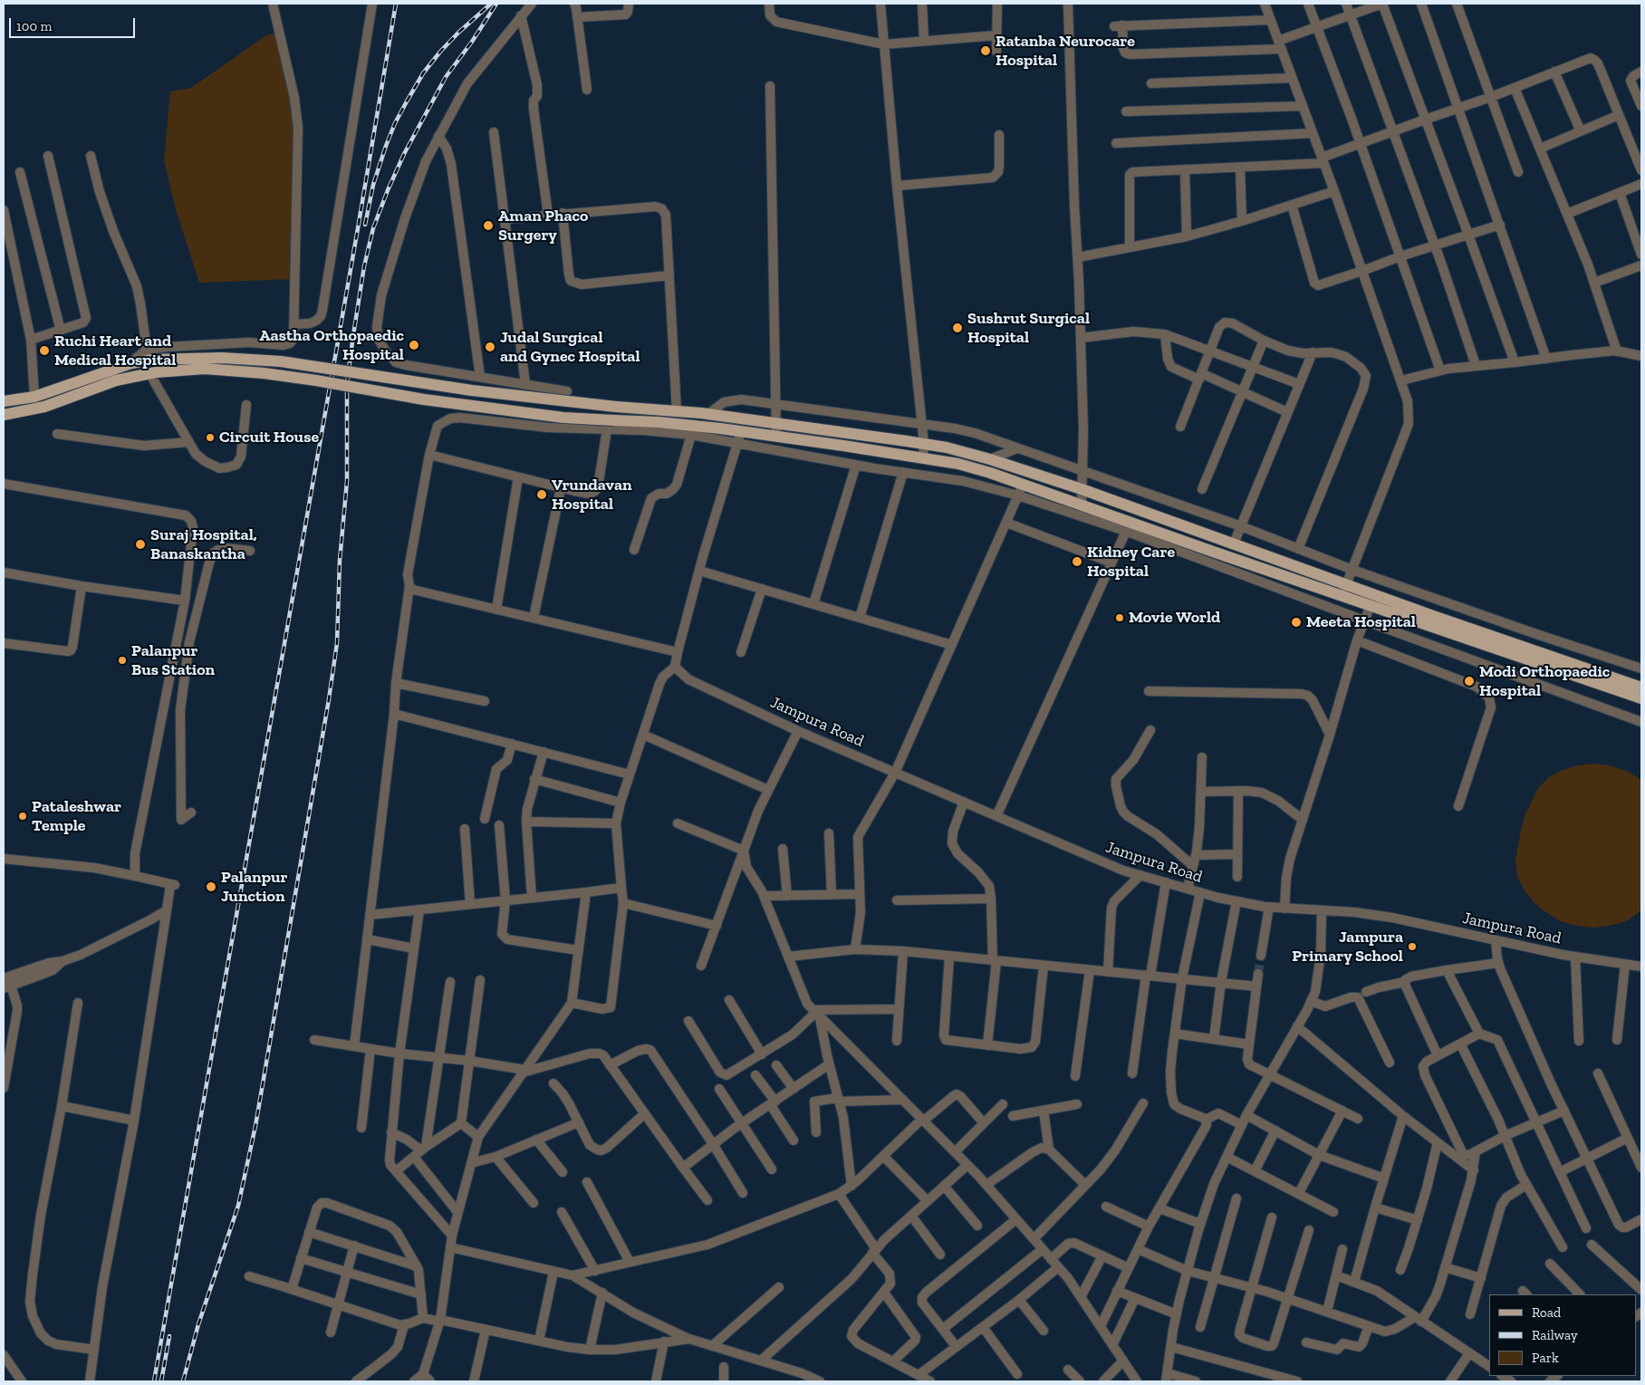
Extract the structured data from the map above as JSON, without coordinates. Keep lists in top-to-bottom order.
{
  "streets": {
    "street": ["Jampura Road"]
  },
  "places": [
    "Ratanba Neurocare Hospital",
    "Aman Phaco Surgery",
    "Sushrut Surgical Hospital",
    "Aastha Orthopaedic Hospital",
    "Judal Surgical and Gynec Hospital",
    "Ruchi Heart and Medical Hospital",
    "Circuit House",
    "Vrundavan Hospital",
    "Suraj Hospital, Banaskantha",
    "Kidney Care Hospital",
    "Movie World",
    "Meeta Hospital",
    "Palanpur Bus Station",
    "Modi Orthopaedic Hospital",
    "Pataleshwar Temple",
    "Palanpur Junction",
    "Jampura Primary School"
  ],
  "legend": ["Road", "Railway", "Park"],
  "scale_bar": "100 m"
}
